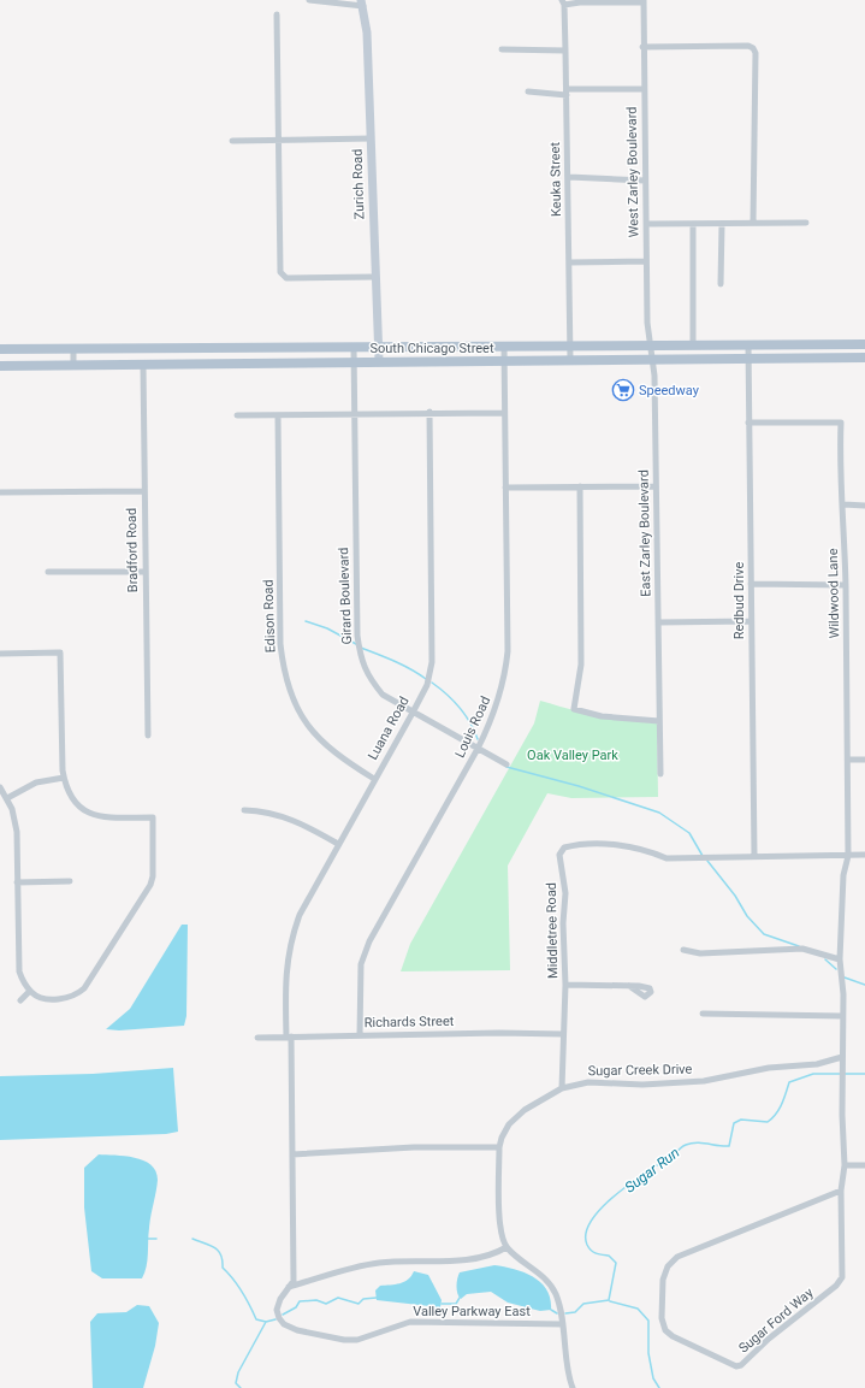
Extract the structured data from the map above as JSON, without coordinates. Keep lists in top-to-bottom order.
{
  "streets": {
    "main road": ["South Chicago Street"],
    "street": [
      "West Zarley Boulevard",
      "Keuka Street",
      "Zurich Road",
      "East Zarley Boulevard",
      "Bradford Road",
      "Wildwood Lane",
      "Girard Boulevard",
      "Redbud Drive",
      "Edison Road",
      "Louis Road",
      "Luana Road",
      "Middletree Road",
      "Richards Street",
      "Sugar Creek Drive",
      "Valley Parkway East",
      "Sugar Ford Way"
    ]
  },
  "crossings": [
    ["West Zarley Boulevard", "South Chicago Street"],
    ["West Zarley Boulevard", "East Zarley Boulevard"],
    ["Keuka Street", "South Chicago Street"],
    ["Zurich Road", "South Chicago Street"],
    ["South Chicago Street", "East Zarley Boulevard"],
    ["South Chicago Street", "Bradford Road"],
    ["South Chicago Street", "Girard Boulevard"],
    ["South Chicago Street", "Redbud Drive"],
    ["South Chicago Street", "Louis Road"],
    ["Wildwood Lane", "Redbud Drive"],
    ["Wildwood Lane", "Middletree Road"],
    ["Wildwood Lane", "Sugar Ford Way"],
    ["Girard Boulevard", "Louis Road"],
    ["Girard Boulevard", "Luana Road"],
    ["Redbud Drive", "Middletree Road"],
    ["Edison Road", "Luana Road"],
    ["Louis Road", "Richards Street"],
    ["Luana Road", "Richards Street"],
    ["Luana Road", "Valley Parkway East"],
    ["Middletree Road", "Richards Street"],
    ["Middletree Road", "Sugar Creek Drive"],
    ["Sugar Creek Drive", "Sugar Ford Way"]
  ],
  "water": ["Sugar Run"],
  "parks": ["Oak Valley Park"],
  "places": {
    "supermarket": ["Speedway"]
  }
}
